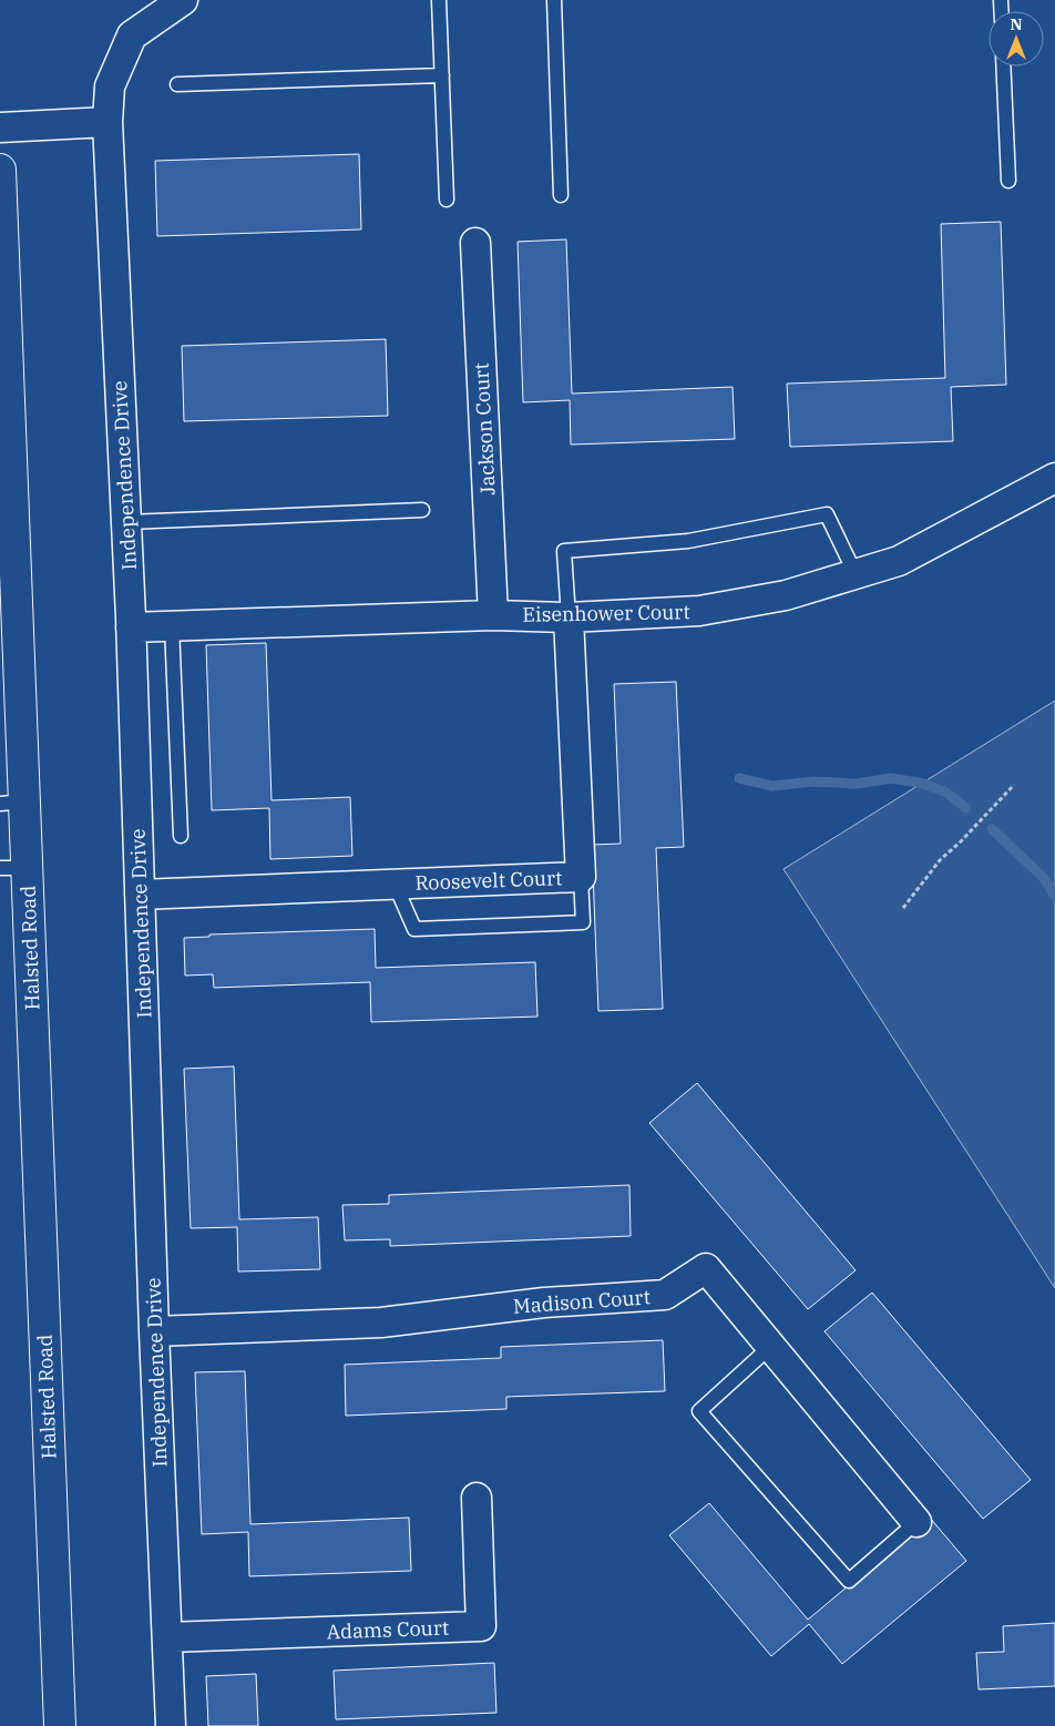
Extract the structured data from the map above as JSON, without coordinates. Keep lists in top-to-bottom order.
{
  "streets": {
    "street": [
      "Jackson Court",
      "Independence Drive",
      "Eisenhower Court",
      "Roosevelt Court",
      "Halsted Road",
      "Madison Court",
      "Adams Court"
    ]
  },
  "crossings": [
    ["Jackson Court", "Eisenhower Court"],
    ["Independence Drive", "Eisenhower Court"],
    ["Independence Drive", "Roosevelt Court"],
    ["Independence Drive", "Madison Court"],
    ["Independence Drive", "Adams Court"],
    ["Eisenhower Court", "Roosevelt Court"]
  ],
  "north": "top"
}
